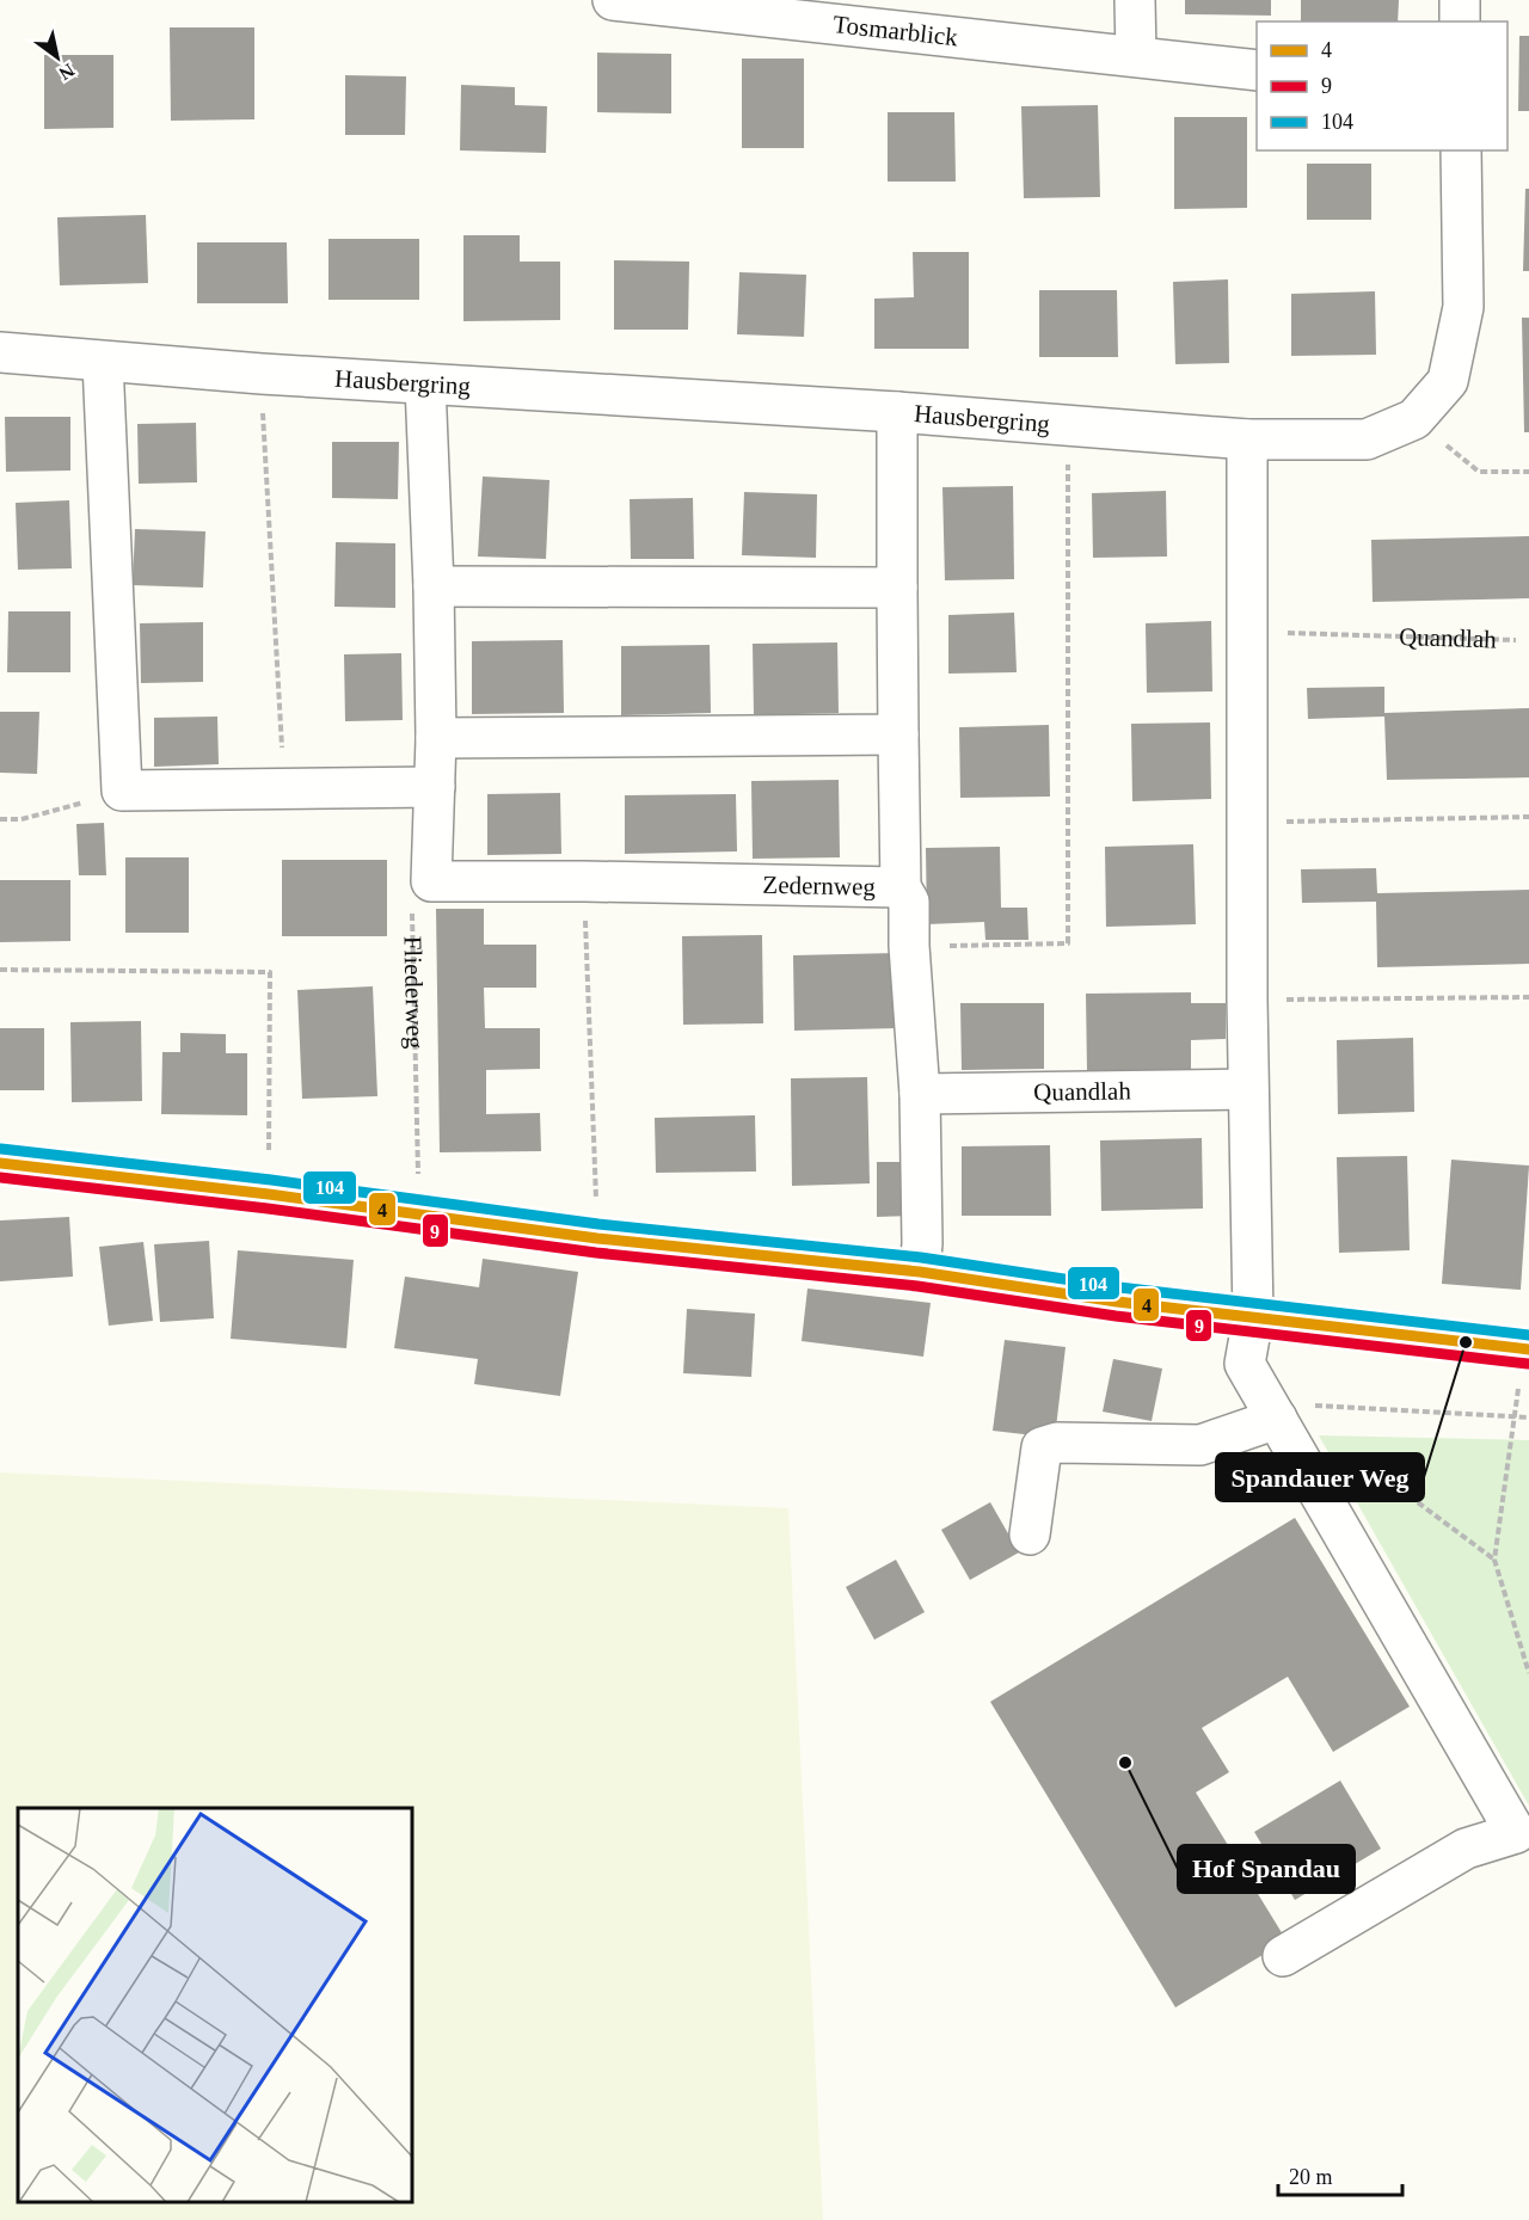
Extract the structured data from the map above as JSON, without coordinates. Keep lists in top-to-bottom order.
{
  "streets": {
    "street": [
      "Tosmarblick",
      "Hausbergring",
      "Quandlah",
      "Zedernweg"
    ],
    "path": ["Fliederweg"]
  },
  "crossings": [
    ["Hausbergring", "Zedernweg"],
    ["Zedernweg", "Fliederweg"]
  ],
  "places": ["Spandauer Weg", "Hof Spandau"],
  "lines": ["transit line 104", "transit line 4", "transit line 9"],
  "legend": ["4", "9", "104"],
  "scale_bar": "20 m",
  "north": "bottom right"
}
